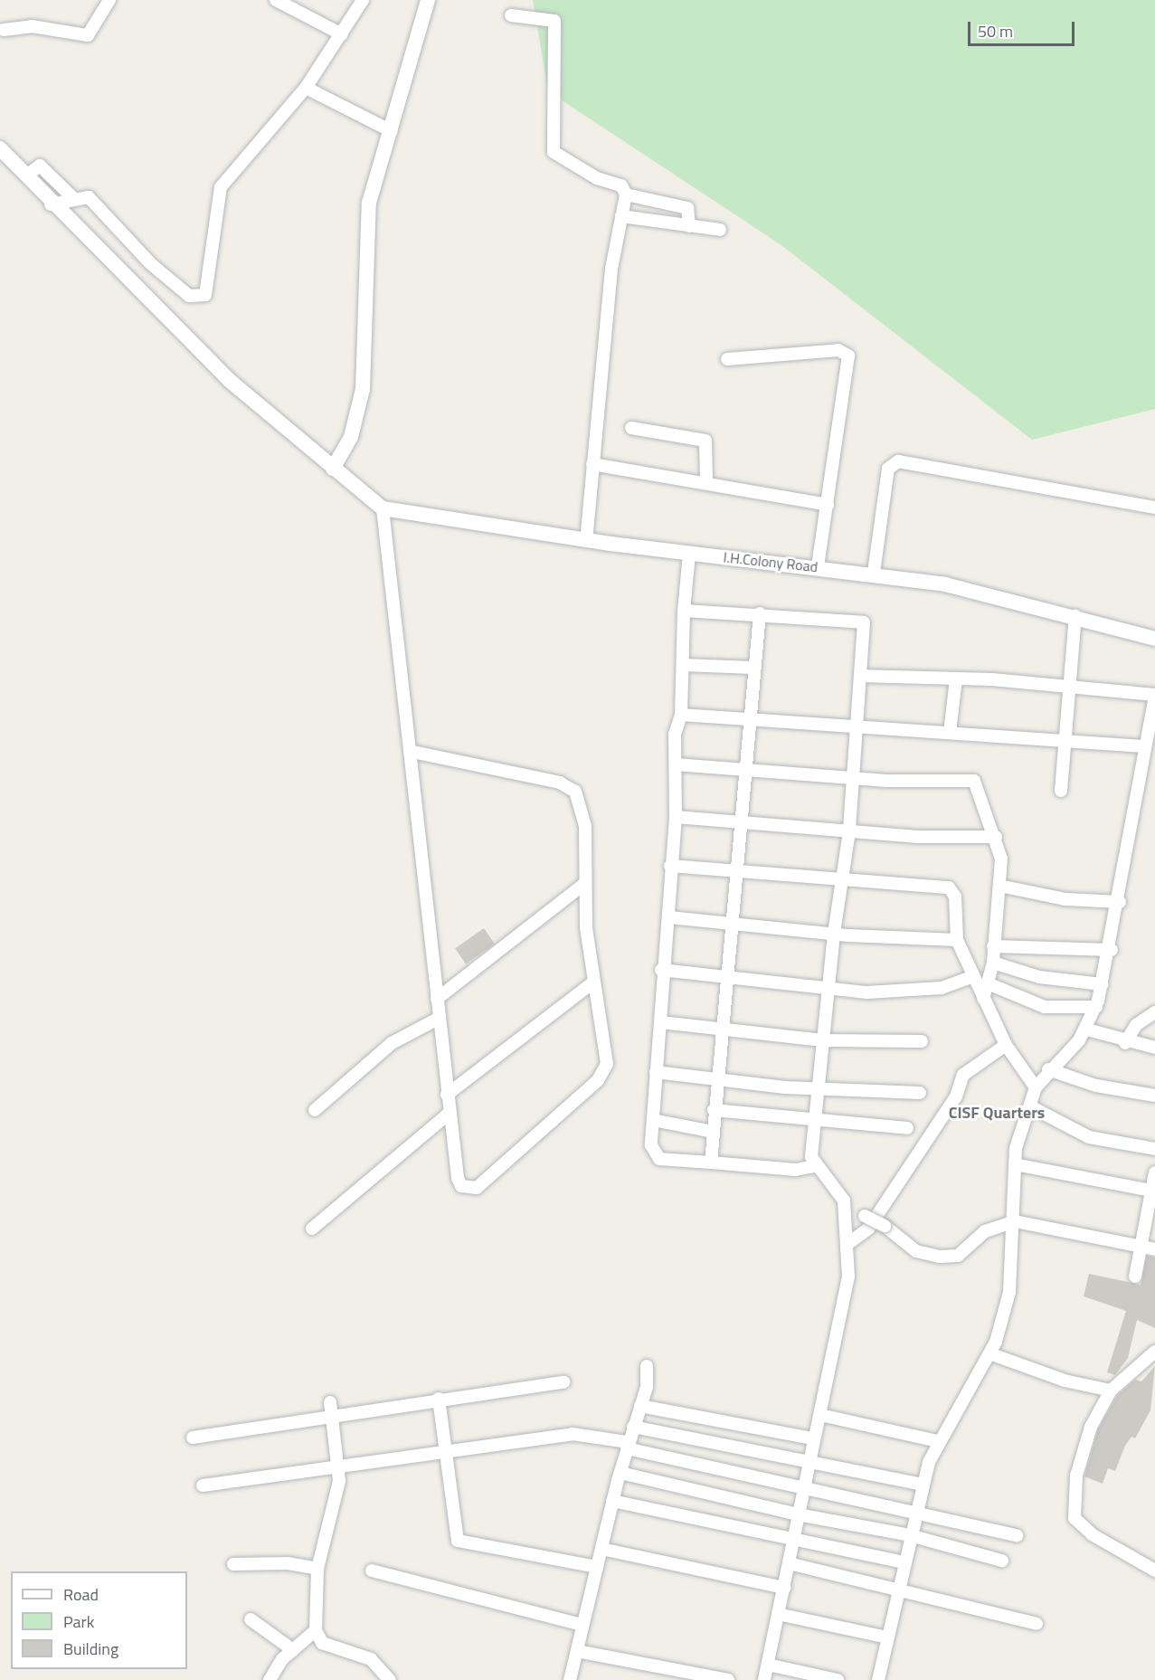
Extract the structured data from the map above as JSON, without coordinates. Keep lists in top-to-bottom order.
{
  "streets": {
    "street": ["I.H.Colony Road"]
  },
  "districts": ["CISF Quarters"],
  "legend": ["Road", "Park", "Building"],
  "scale_bar": "50 m"
}
